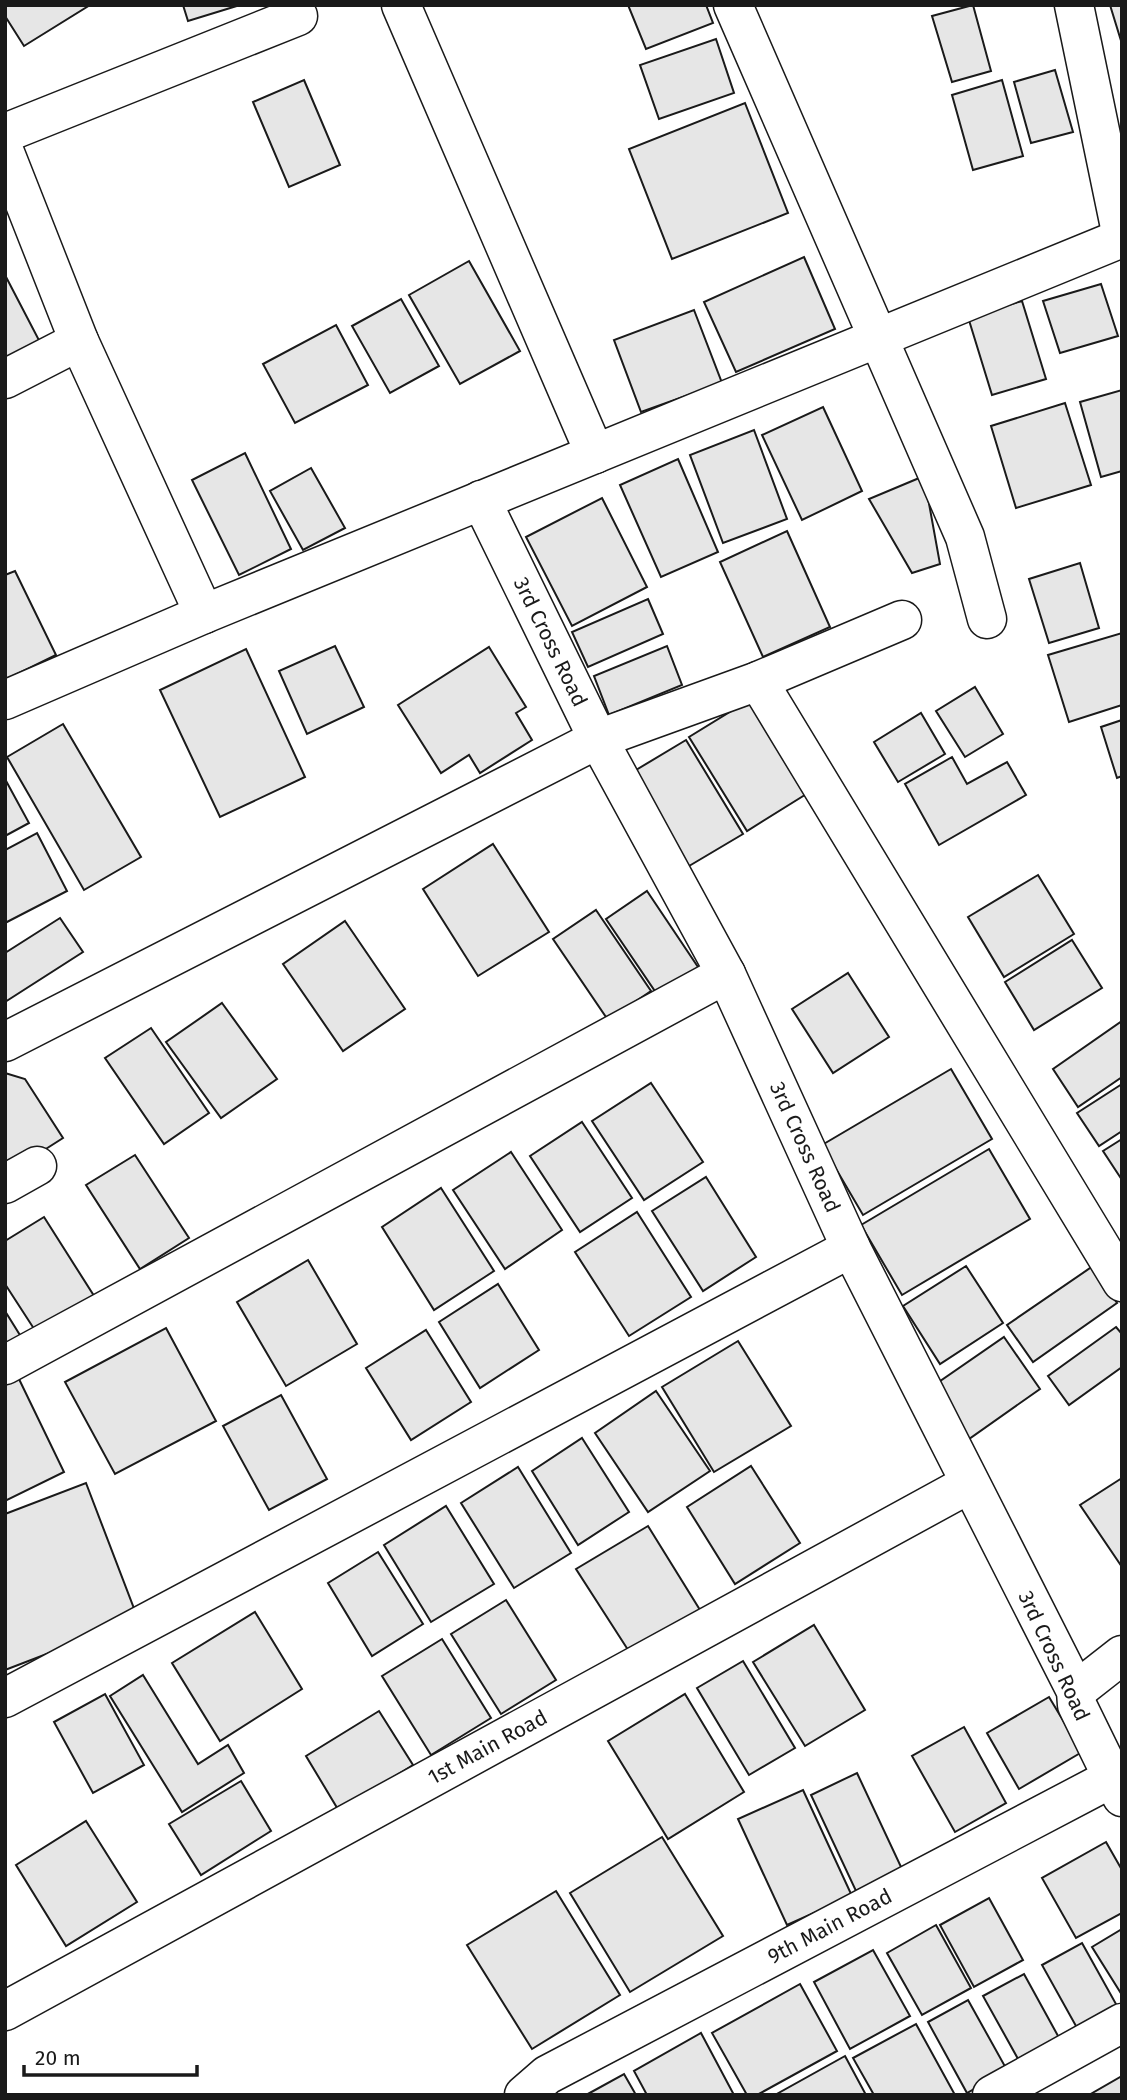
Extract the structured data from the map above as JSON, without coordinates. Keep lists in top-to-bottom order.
{
  "streets": {
    "street": ["3rd Cross Road", "1st Main Road", "9th Main Road"]
  },
  "crossings": [
    ["3rd Cross Road", "1st Main Road"],
    ["3rd Cross Road", "9th Main Road"]
  ],
  "scale_bar": "20 m"
}
